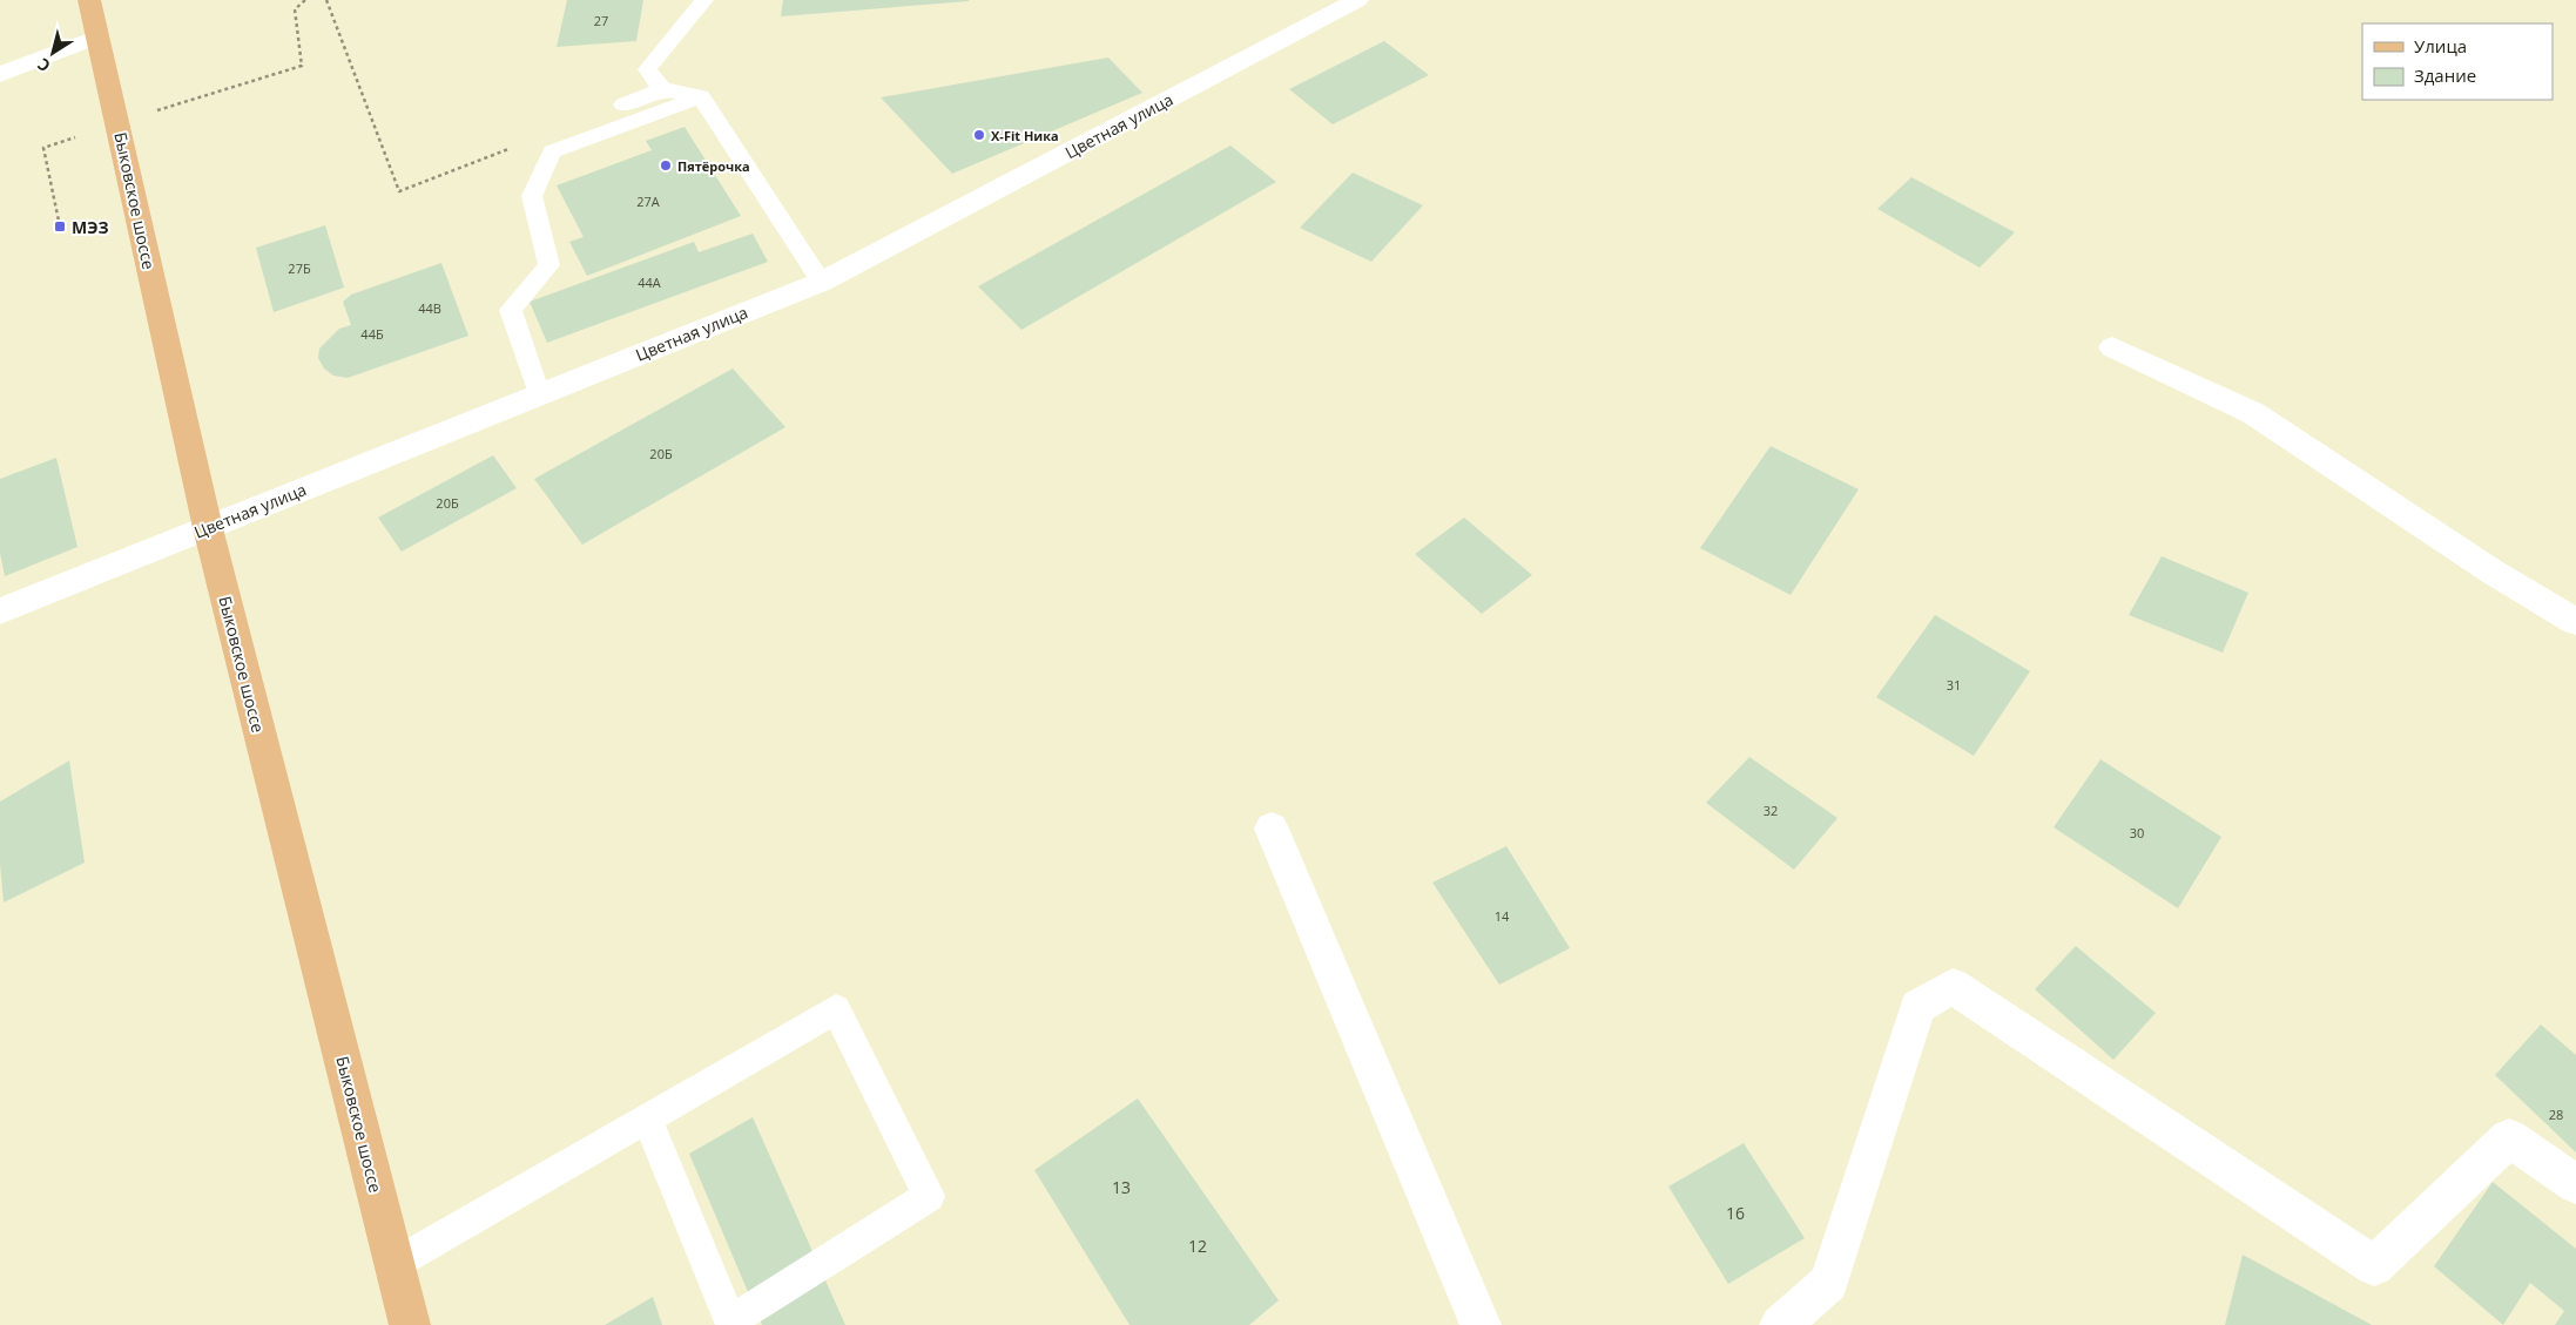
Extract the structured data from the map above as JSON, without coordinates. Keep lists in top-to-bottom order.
{
  "streets": {
    "main road": ["Быковское шоссе"],
    "street": ["Цветная улица"]
  },
  "crossings": [
    ["Цветная улица", "Быковское шоссе"]
  ],
  "places": {
    "other": ["X-Fit Ника", "Пятёрочка"],
    "transit": ["МЭЗ"]
  },
  "house_numbers": [
    "27",
    "27А",
    "27Б",
    "44А",
    "44В",
    "44Б",
    "20Б",
    "20Б",
    "31",
    "32",
    "30",
    "14",
    "28",
    "13",
    "16",
    "12"
  ],
  "legend": ["Улица", "Здание"],
  "north": "bottom left"
}
